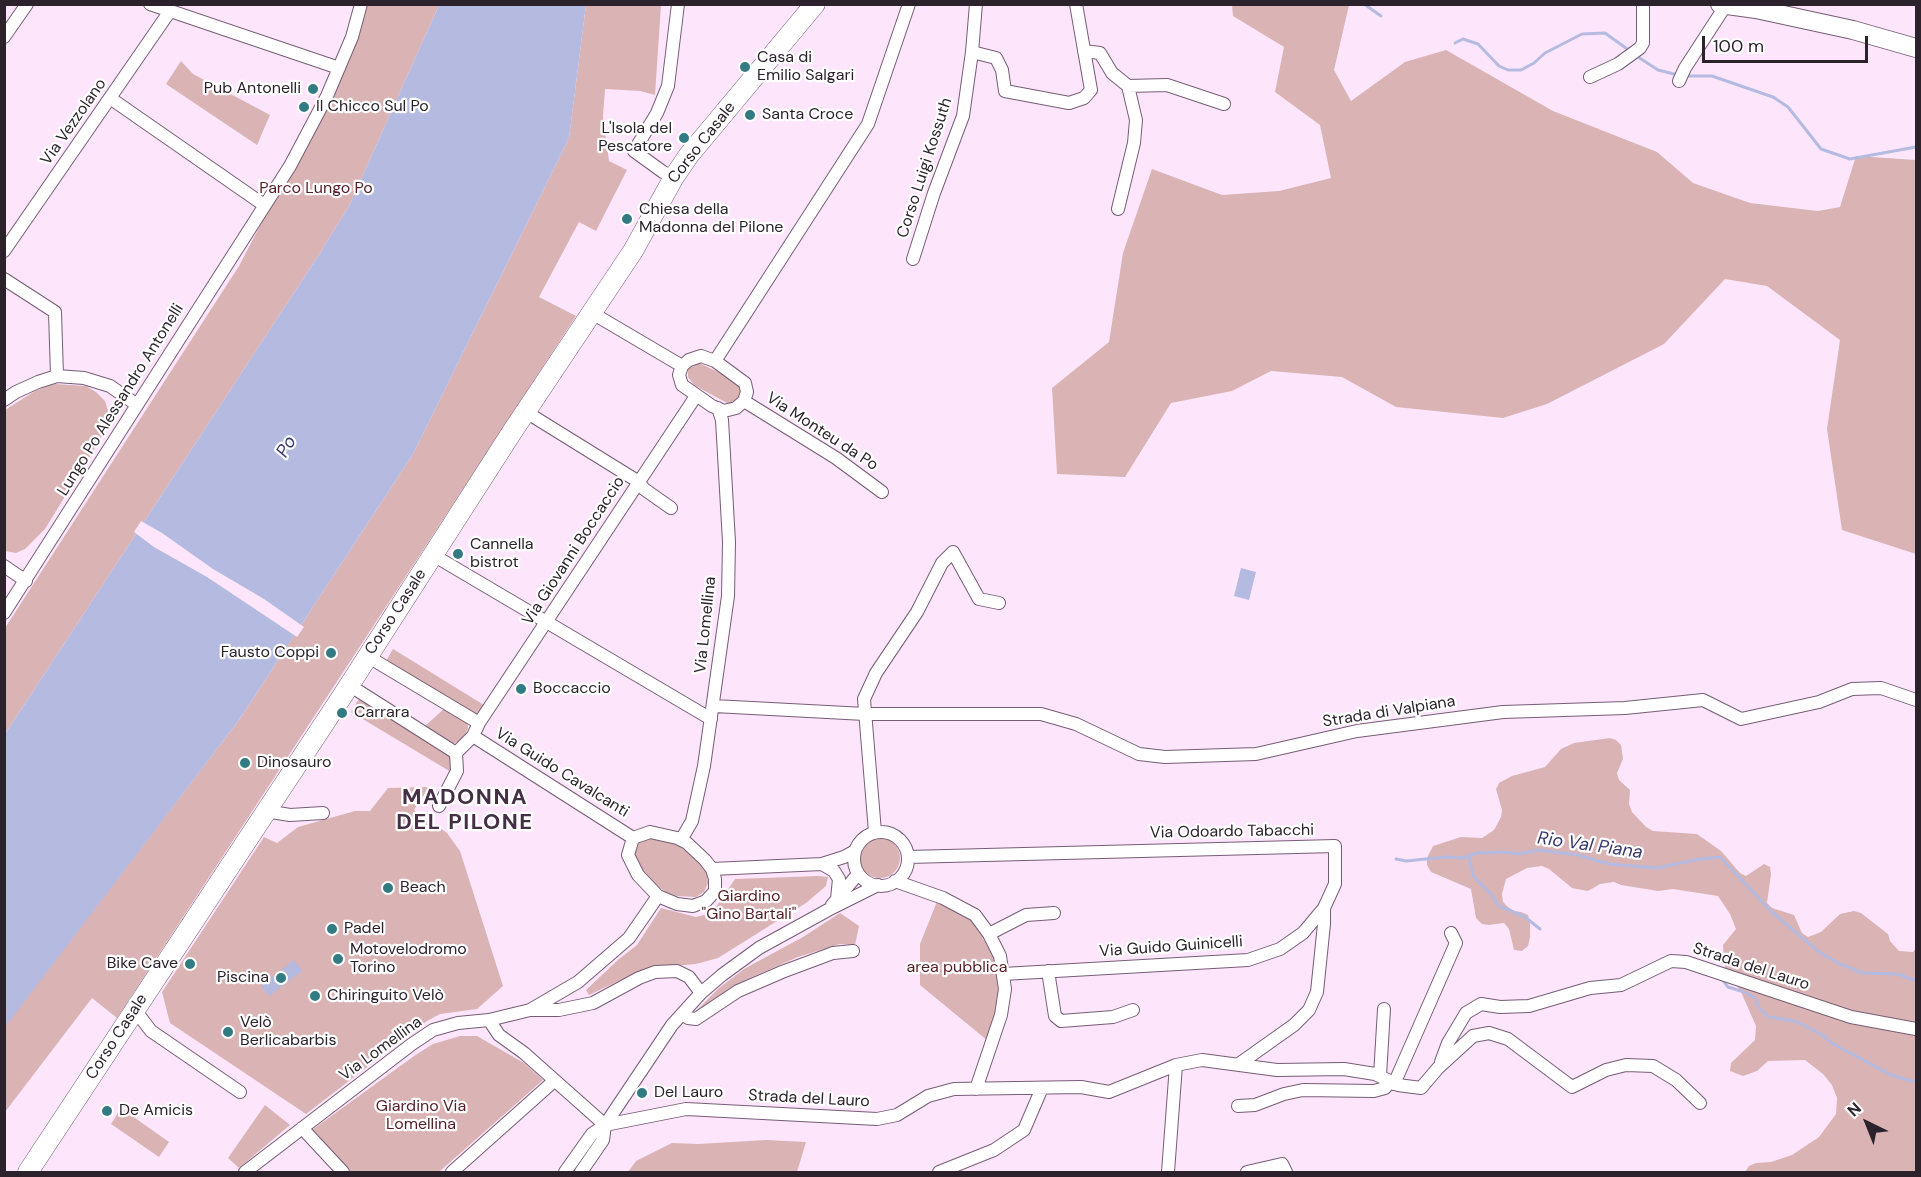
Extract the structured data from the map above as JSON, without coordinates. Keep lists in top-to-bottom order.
{
  "streets": {
    "main road": ["Corso Casale"],
    "street": [
      "Via Vezzolano",
      "Corso Luigi Kossuth",
      "Lungo Po Alessandro Antonelli",
      "Via Monteu da Po",
      "Via Giovanni Boccaccio",
      "Via Lomellina",
      "Strada di Valpiana",
      "Via Guido Cavalcanti",
      "Via Odoardo Tabacchi",
      "Via Guido Guinicelli",
      "Strada del Lauro"
    ]
  },
  "crossings": [
    ["Via Giovanni Boccaccio", "Via Guido Cavalcanti"],
    ["Via Lomellina", "Strada di Valpiana"],
    ["Via Lomellina", "Via Guido Cavalcanti"],
    ["Via Odoardo Tabacchi", "Via Guido Guinicelli"],
    ["Via Odoardo Tabacchi", "Strada del Lauro"]
  ],
  "districts": ["MADONNA DEL PILONE"],
  "water": ["Po", "Rio Val Piana"],
  "parks": [
    "Parco Lungo Po",
    "Giardino \"Gino Bartali\"",
    "area pubblica",
    "Giardino Via Lomellina"
  ],
  "places": [
    "Casa di Emilio Salgari",
    "Pub Antonelli",
    "Il Chicco Sul Po",
    "Santa Croce",
    "L'Isola del Pescatore",
    "Chiesa della Madonna del Pilone",
    "Cannella bistrot",
    "Fausto Coppi",
    "Boccaccio",
    "Carrara",
    "Dinosauro",
    "Beach",
    "Padel",
    "Motovelodromo Torino",
    "Bike Cave",
    "Piscina",
    "Chiringuito Velò",
    "Velò Berlicabarbis",
    "Del Lauro",
    "De Amicis"
  ],
  "scale_bar": "100 m",
  "north": "top left"
}
